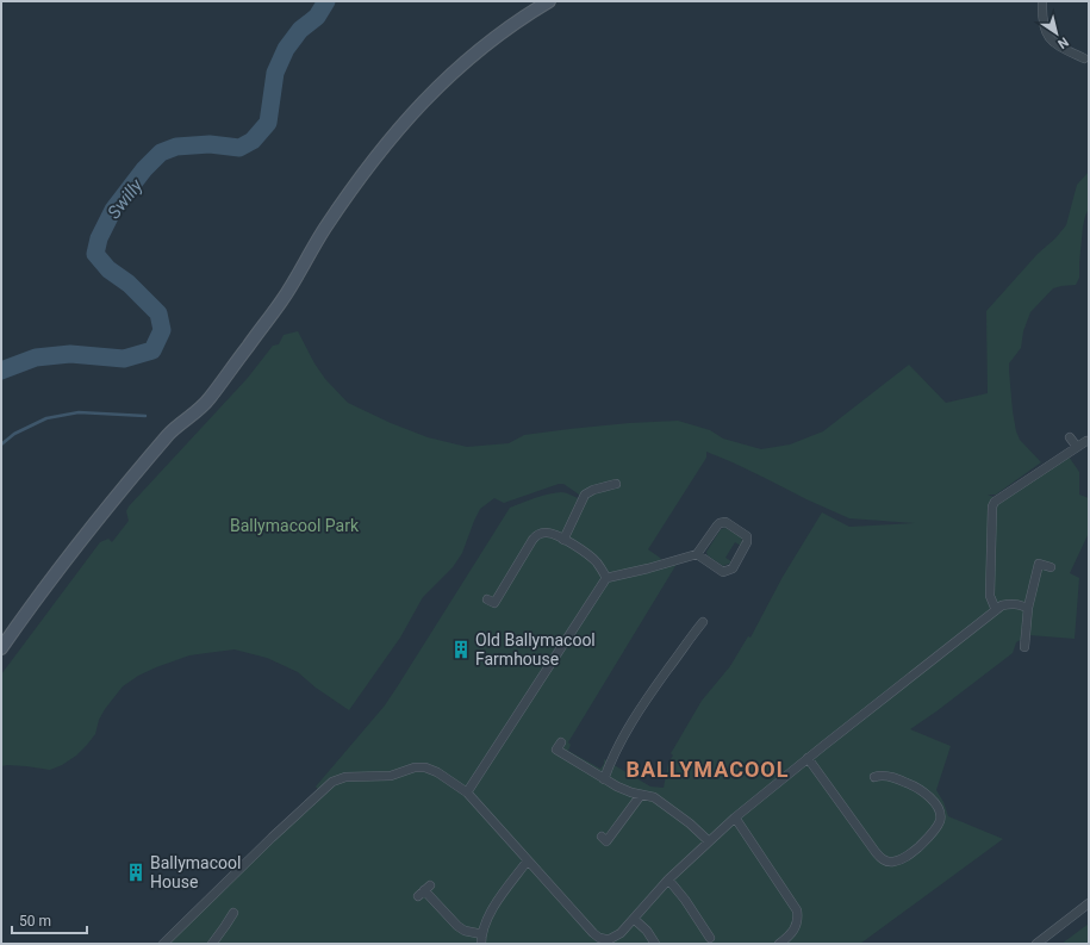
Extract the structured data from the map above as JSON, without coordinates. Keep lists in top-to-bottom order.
{
  "districts": ["BALLYMACOOL"],
  "water": ["Swilly"],
  "parks": ["Ballymacool Park"],
  "places": {
    "building": ["Old Ballymacool Farmhouse", "Ballymacool House"]
  },
  "scale_bar": "50 m",
  "north": "bottom right"
}
